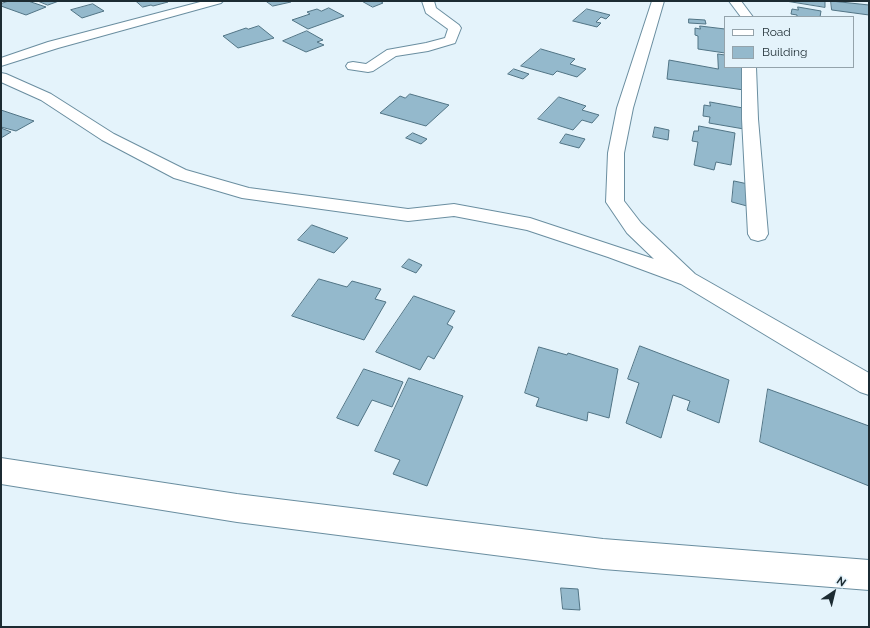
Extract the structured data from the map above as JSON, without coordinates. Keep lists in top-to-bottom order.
{
  "legend": ["Road", "Building"],
  "north": "top right"
}
